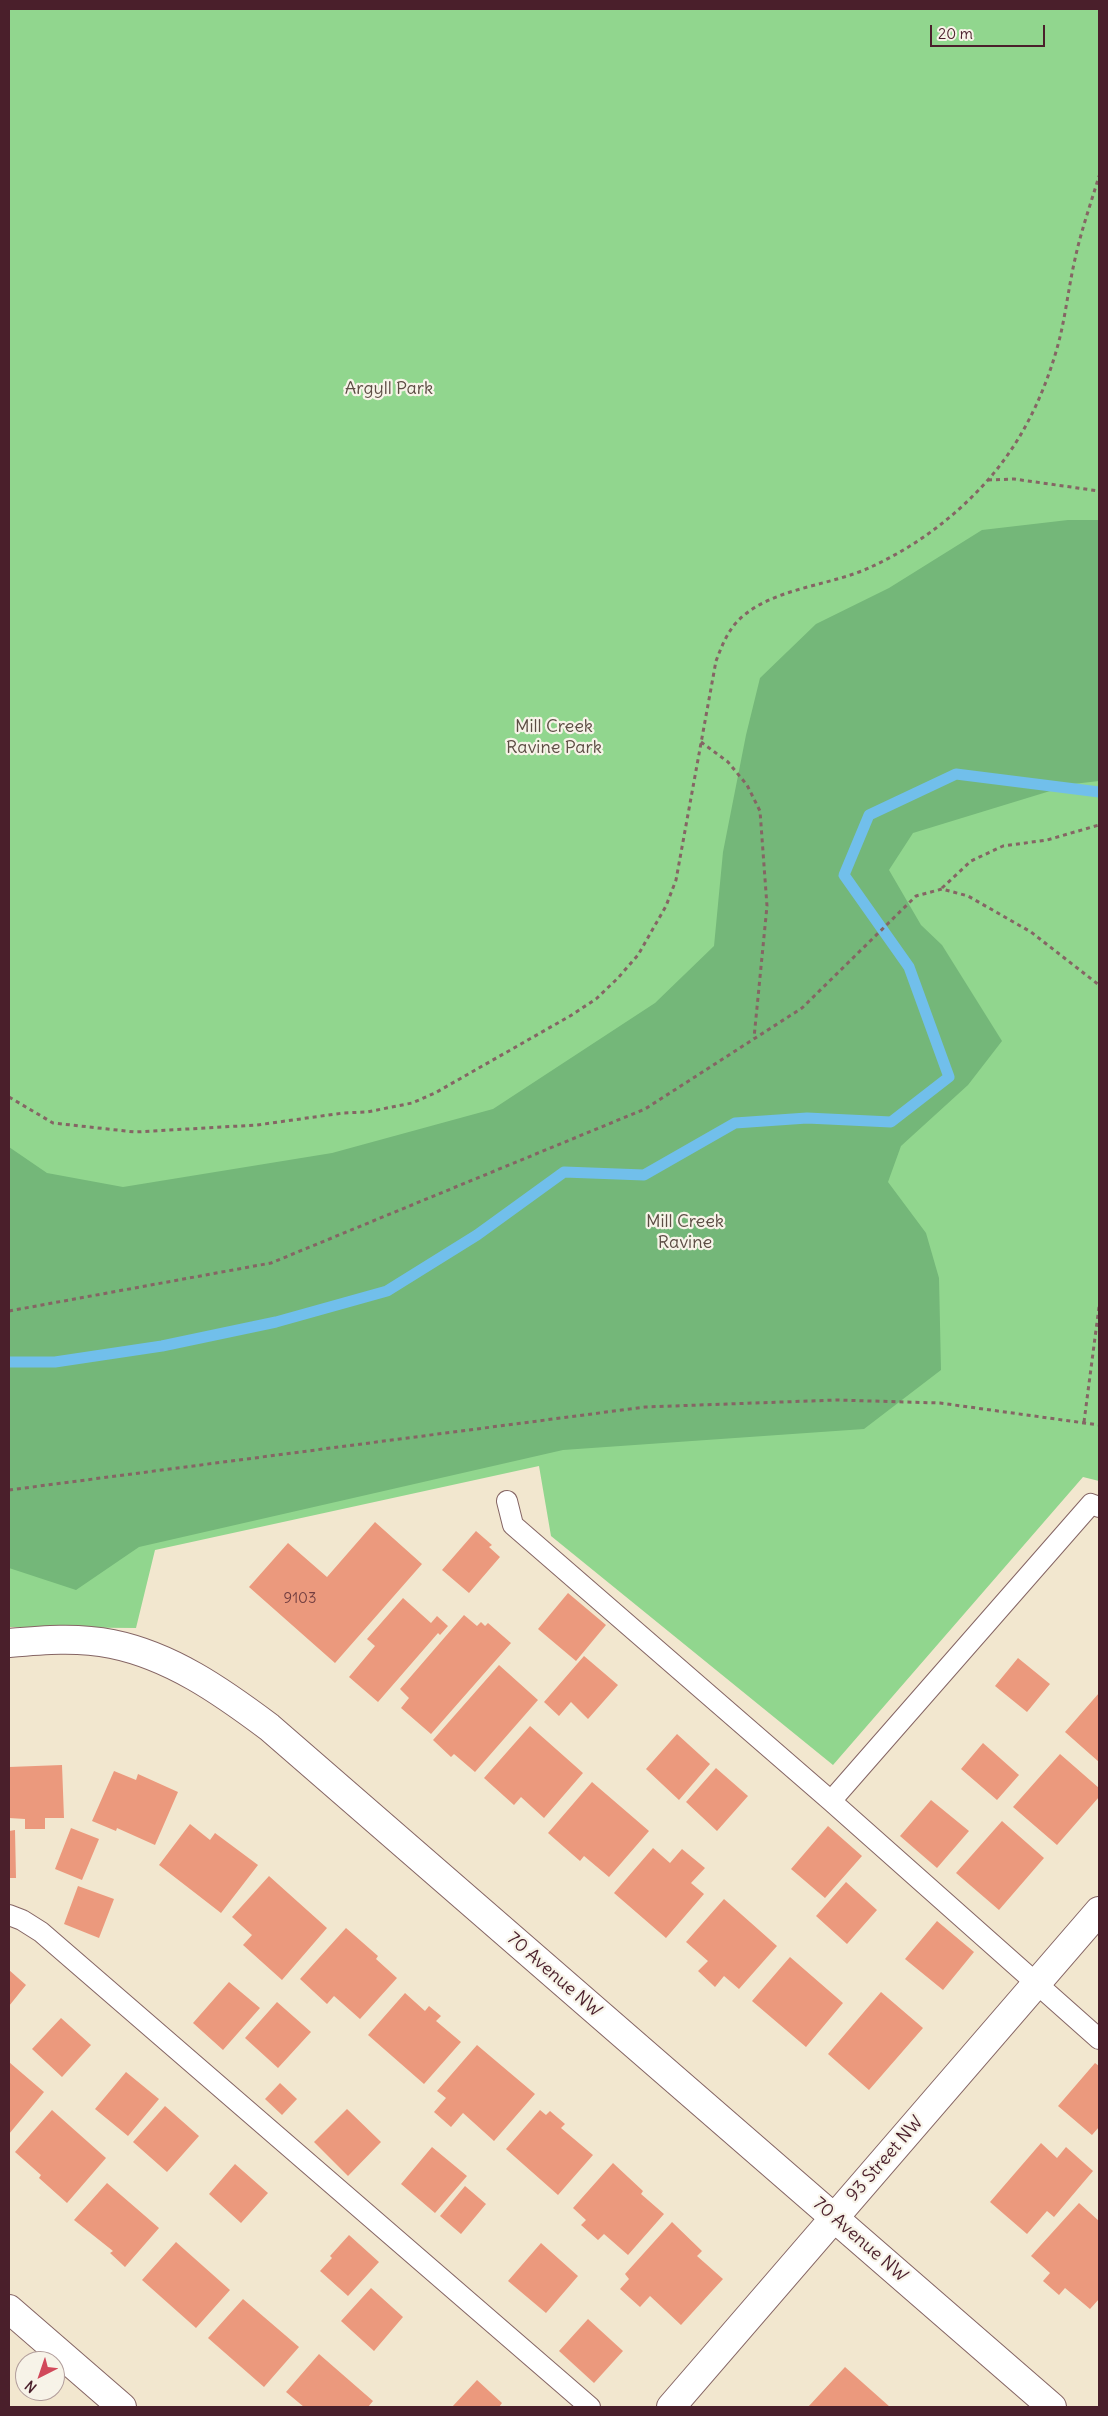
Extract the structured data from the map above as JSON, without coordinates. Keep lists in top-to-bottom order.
{
  "streets": {
    "street": ["70 Avenue NW", "93 Street NW"]
  },
  "crossings": [
    ["70 Avenue NW", "93 Street NW"]
  ],
  "parks": ["Argyll Park", "Mill Creek Ravine Park", "Mill Creek Ravine"],
  "house_numbers": ["9103"],
  "scale_bar": "20 m",
  "north": "bottom left"
}
